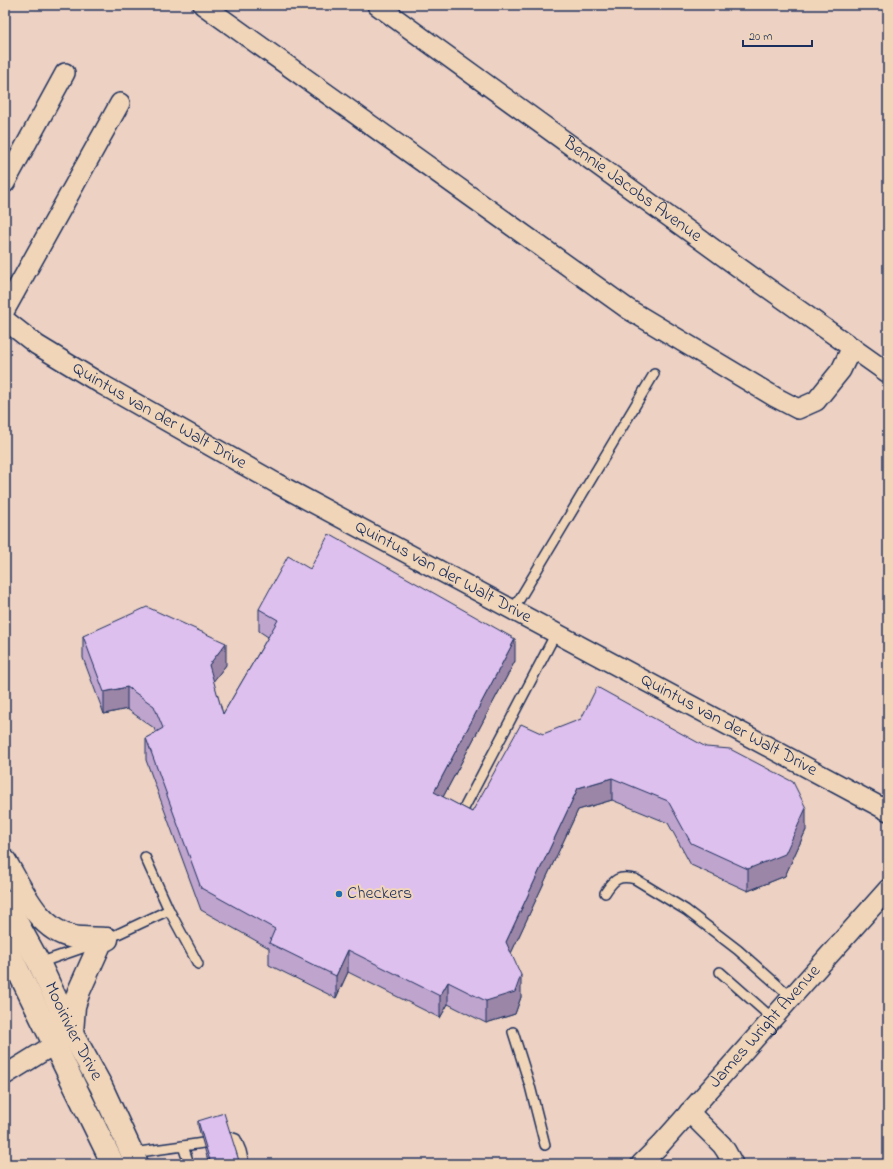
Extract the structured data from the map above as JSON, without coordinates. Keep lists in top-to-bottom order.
{
  "streets": {
    "street": [
      "Bennie Jacobs Avenue",
      "Quintus van der Walt Drive",
      "James Wright Avenue",
      "Mooirivier Drive"
    ]
  },
  "places": ["Checkers"],
  "scale_bar": "20 m"
}
